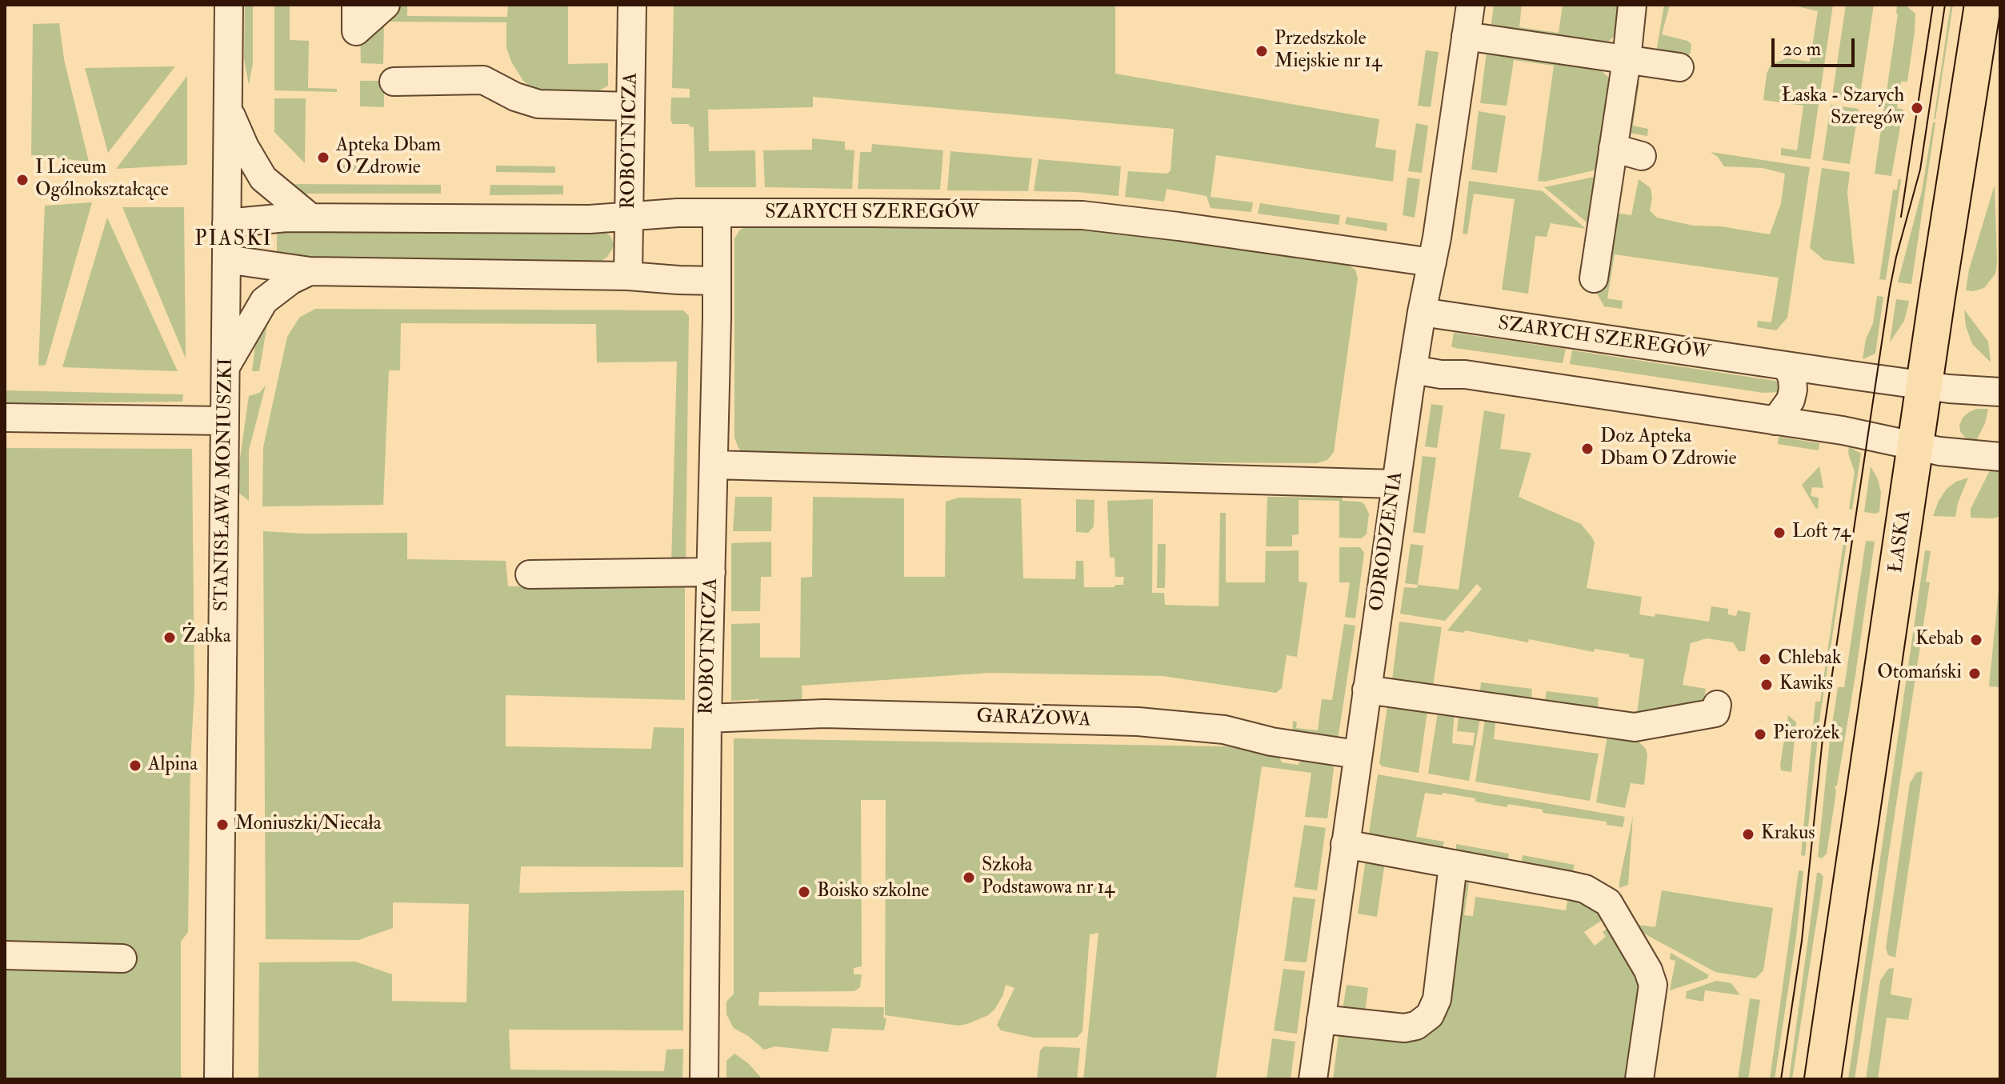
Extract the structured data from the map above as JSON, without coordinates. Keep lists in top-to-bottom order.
{
  "streets": {
    "main road": ["ŁASKA"],
    "street": [
      "ROBOTNICZA",
      "SZARYCH SZEREGÓW",
      "STANISŁAWA MONIUSZKI",
      "ODRODZENIA",
      "GARAŻOWA"
    ]
  },
  "crossings": [
    ["ROBOTNICZA", "SZARYCH SZEREGÓW"],
    ["ROBOTNICZA", "GARAŻOWA"],
    ["SZARYCH SZEREGÓW", "STANISŁAWA MONIUSZKI"],
    ["SZARYCH SZEREGÓW", "ODRODZENIA"],
    ["SZARYCH SZEREGÓW", "ŁASKA"],
    ["ODRODZENIA", "GARAŻOWA"]
  ],
  "districts": ["PIASKI"],
  "places": [
    "Przedszkole Miejskie nr 14",
    "Łaska - Szarych Szeregów",
    "Apteka Dbam O Zdrowie",
    "I Liceum Ogólnokształcące",
    "Doz Apteka Dbam O Zdrowie",
    "Loft 74",
    "Żabka",
    "Kebab",
    "Chlebak",
    "Otomański",
    "Kawiks",
    "Pierożek",
    "Alpina",
    "Moniuszki/Niecała",
    "Krakus",
    "Szkoła Podstawowa nr 14",
    "Boisko szkolne"
  ],
  "scale_bar": "20 m"
}
